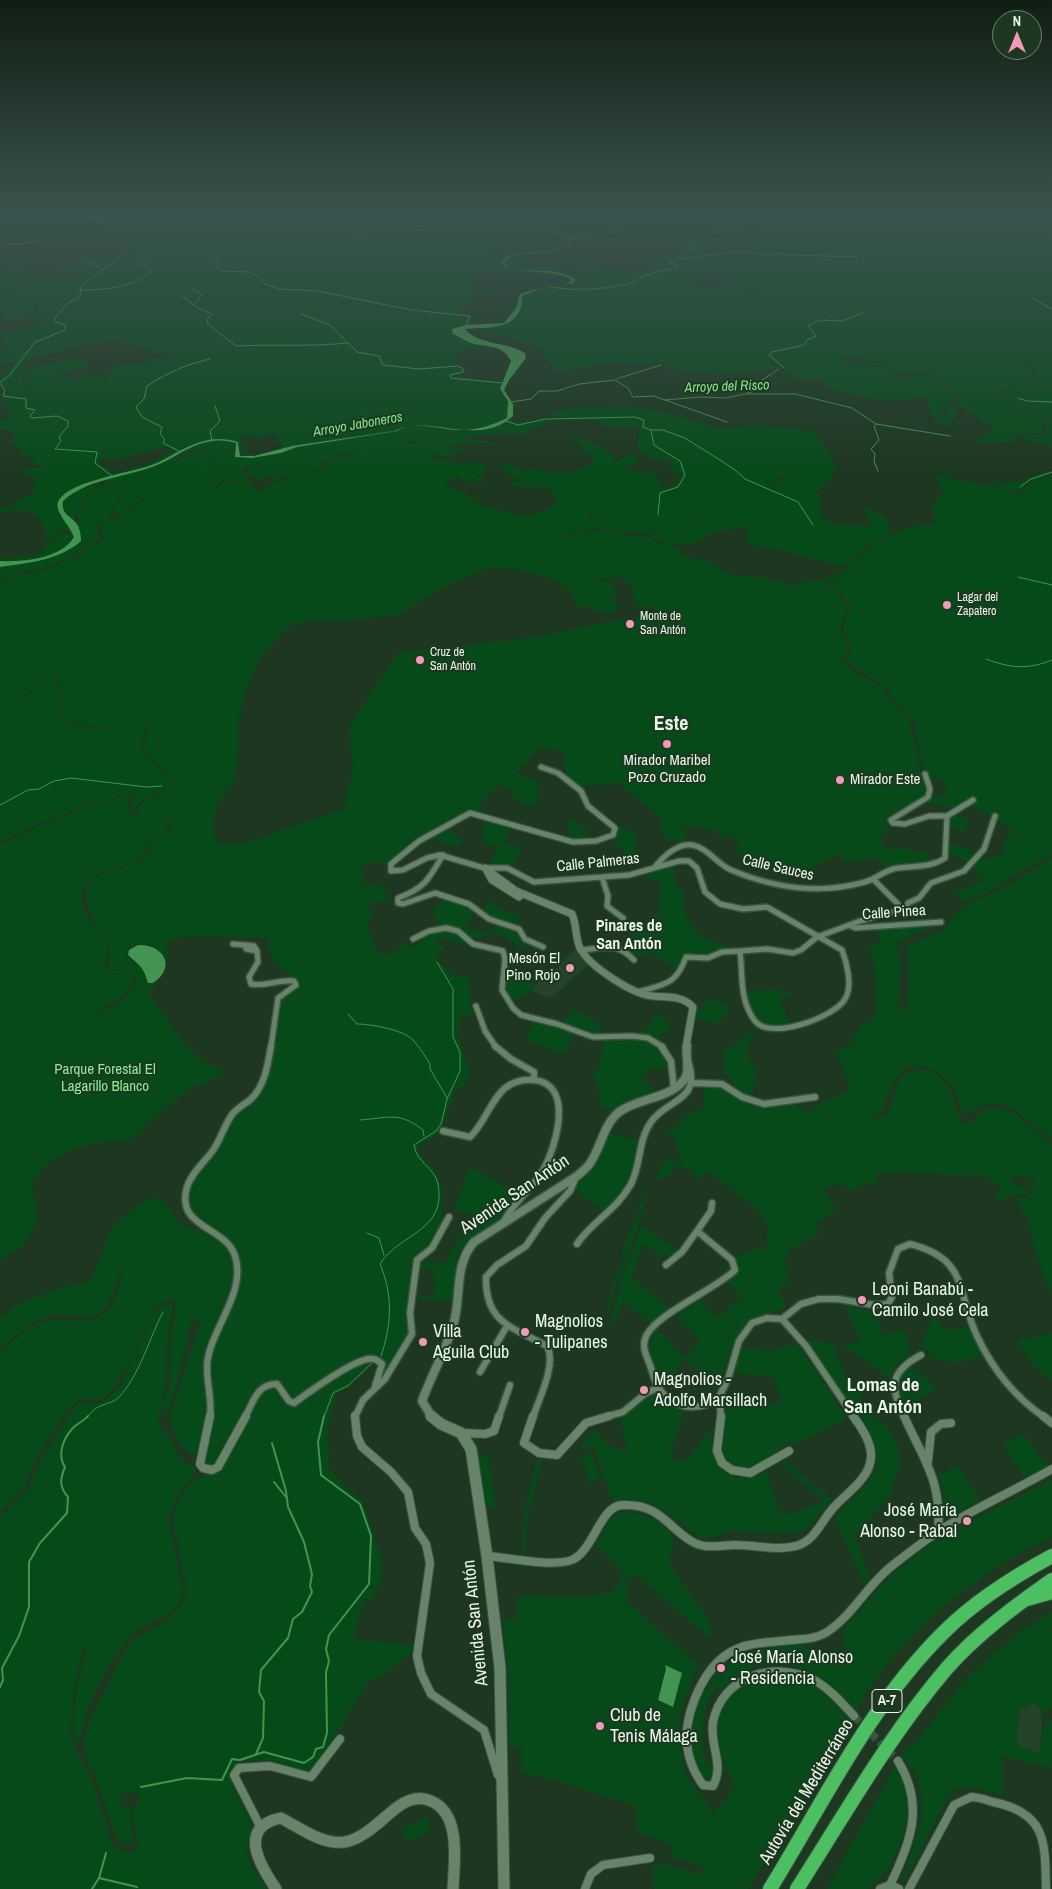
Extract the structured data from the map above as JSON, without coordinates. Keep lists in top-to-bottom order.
{
  "streets": {
    "highway": ["A-7", "Autovía del Mediterráneo"],
    "street": [
      "Calle Palmeras",
      "Calle Sauces",
      "Calle Pinea",
      "Avenida San Antón"
    ]
  },
  "crossings": [
    ["Calle Palmeras", "Calle Sauces"]
  ],
  "districts": ["Este", "Pinares de San Antón", "Lomas de San Antón"],
  "water": ["Arroyo del Risco", "Arroyo Jaboneros"],
  "parks": ["Parque Forestal El Lagarillo Blanco"],
  "places": [
    "Lagar del Zapatero",
    "Monte de San Antón",
    "Cruz de San Antón",
    "Mirador Maribel Pozo Cruzado",
    "Mirador Este",
    "Mesón El Pino Rojo",
    "Leoni Banabú - Camilo José Cela",
    "Magnolios - Tulipanes",
    "Villa Aguila Club",
    "Magnolios - Adolfo Marsillach",
    "José María Alonso - Rabal",
    "José María Alonso - Residencia",
    "Club de Tenis Málaga"
  ],
  "north": "top"
}
